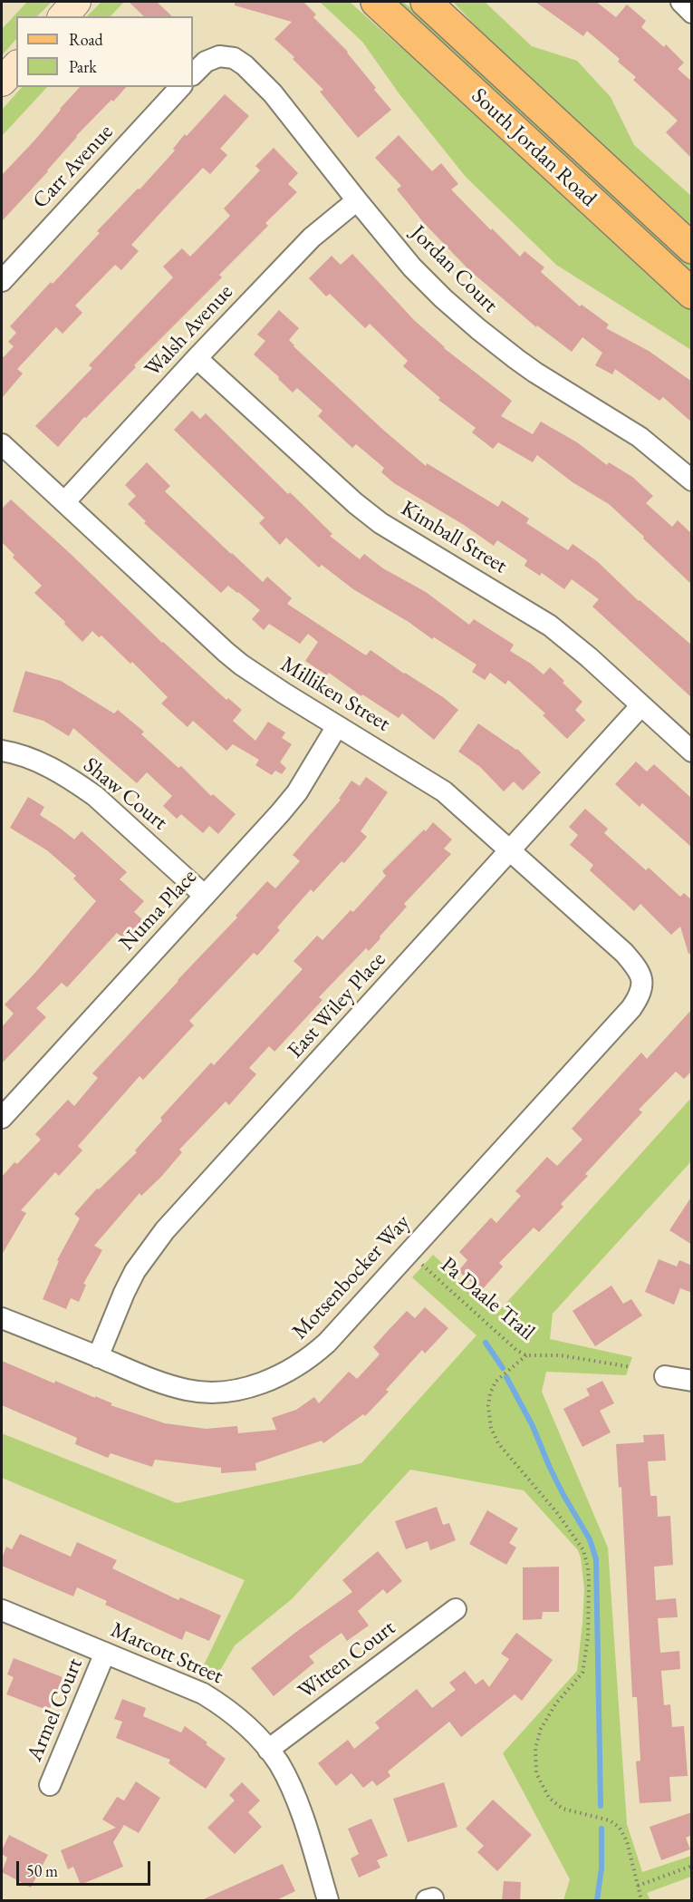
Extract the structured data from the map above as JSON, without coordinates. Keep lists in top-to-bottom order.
{
  "streets": {
    "main road": ["South Jordan Road"],
    "street": [
      "Carr Avenue",
      "Jordan Court",
      "Walsh Avenue",
      "Kimball Street",
      "Milliken Street",
      "Shaw Court",
      "Numa Place",
      "East Wiley Place",
      "Motsenbocker Way",
      "Marcott Street",
      "Witten Court",
      "Armel Court"
    ],
    "path": ["Pa Daale Trail"]
  },
  "crossings": [
    ["Jordan Court", "Walsh Avenue"],
    ["Walsh Avenue", "Kimball Street"],
    ["Walsh Avenue", "Milliken Street"],
    ["Kimball Street", "East Wiley Place"],
    ["Milliken Street", "Numa Place"],
    ["Milliken Street", "East Wiley Place"],
    ["Milliken Street", "Motsenbocker Way"],
    ["Shaw Court", "Numa Place"],
    ["East Wiley Place", "Motsenbocker Way"],
    ["Marcott Street", "Witten Court"],
    ["Marcott Street", "Armel Court"]
  ],
  "legend": ["Road", "Park"],
  "scale_bar": "50 m"
}
